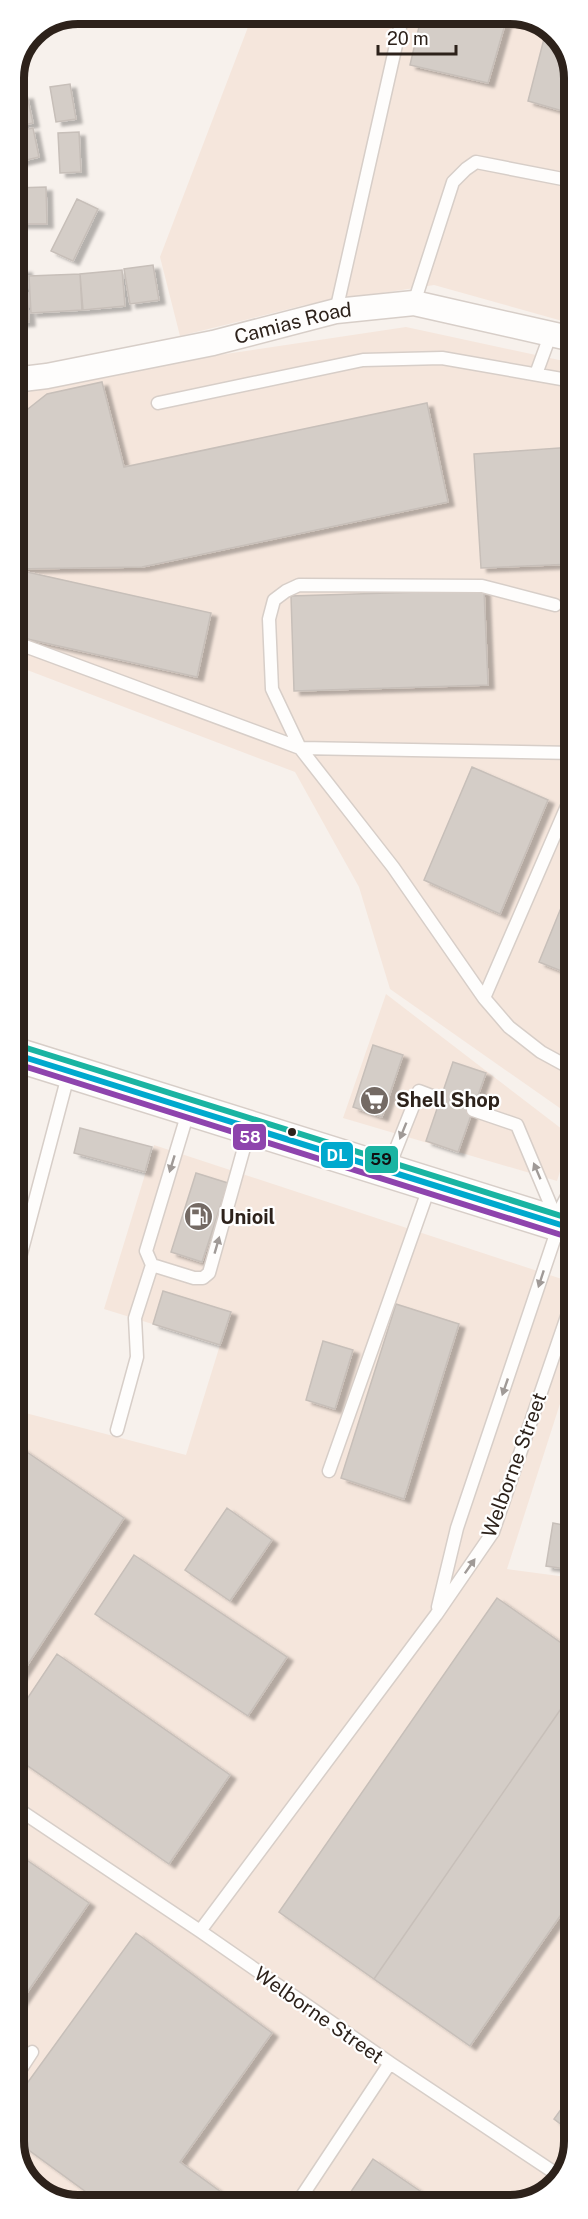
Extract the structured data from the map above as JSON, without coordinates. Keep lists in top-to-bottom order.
{
  "streets": {
    "street": ["Camias Road"],
    "lane": ["Welborne Street"]
  },
  "places": {
    "supermarket": ["Shell Shop"],
    "fuel station": ["Unioil"]
  },
  "lines": ["transit line 59", "transit line DL", "transit line 58"],
  "scale_bar": "20 m"
}
